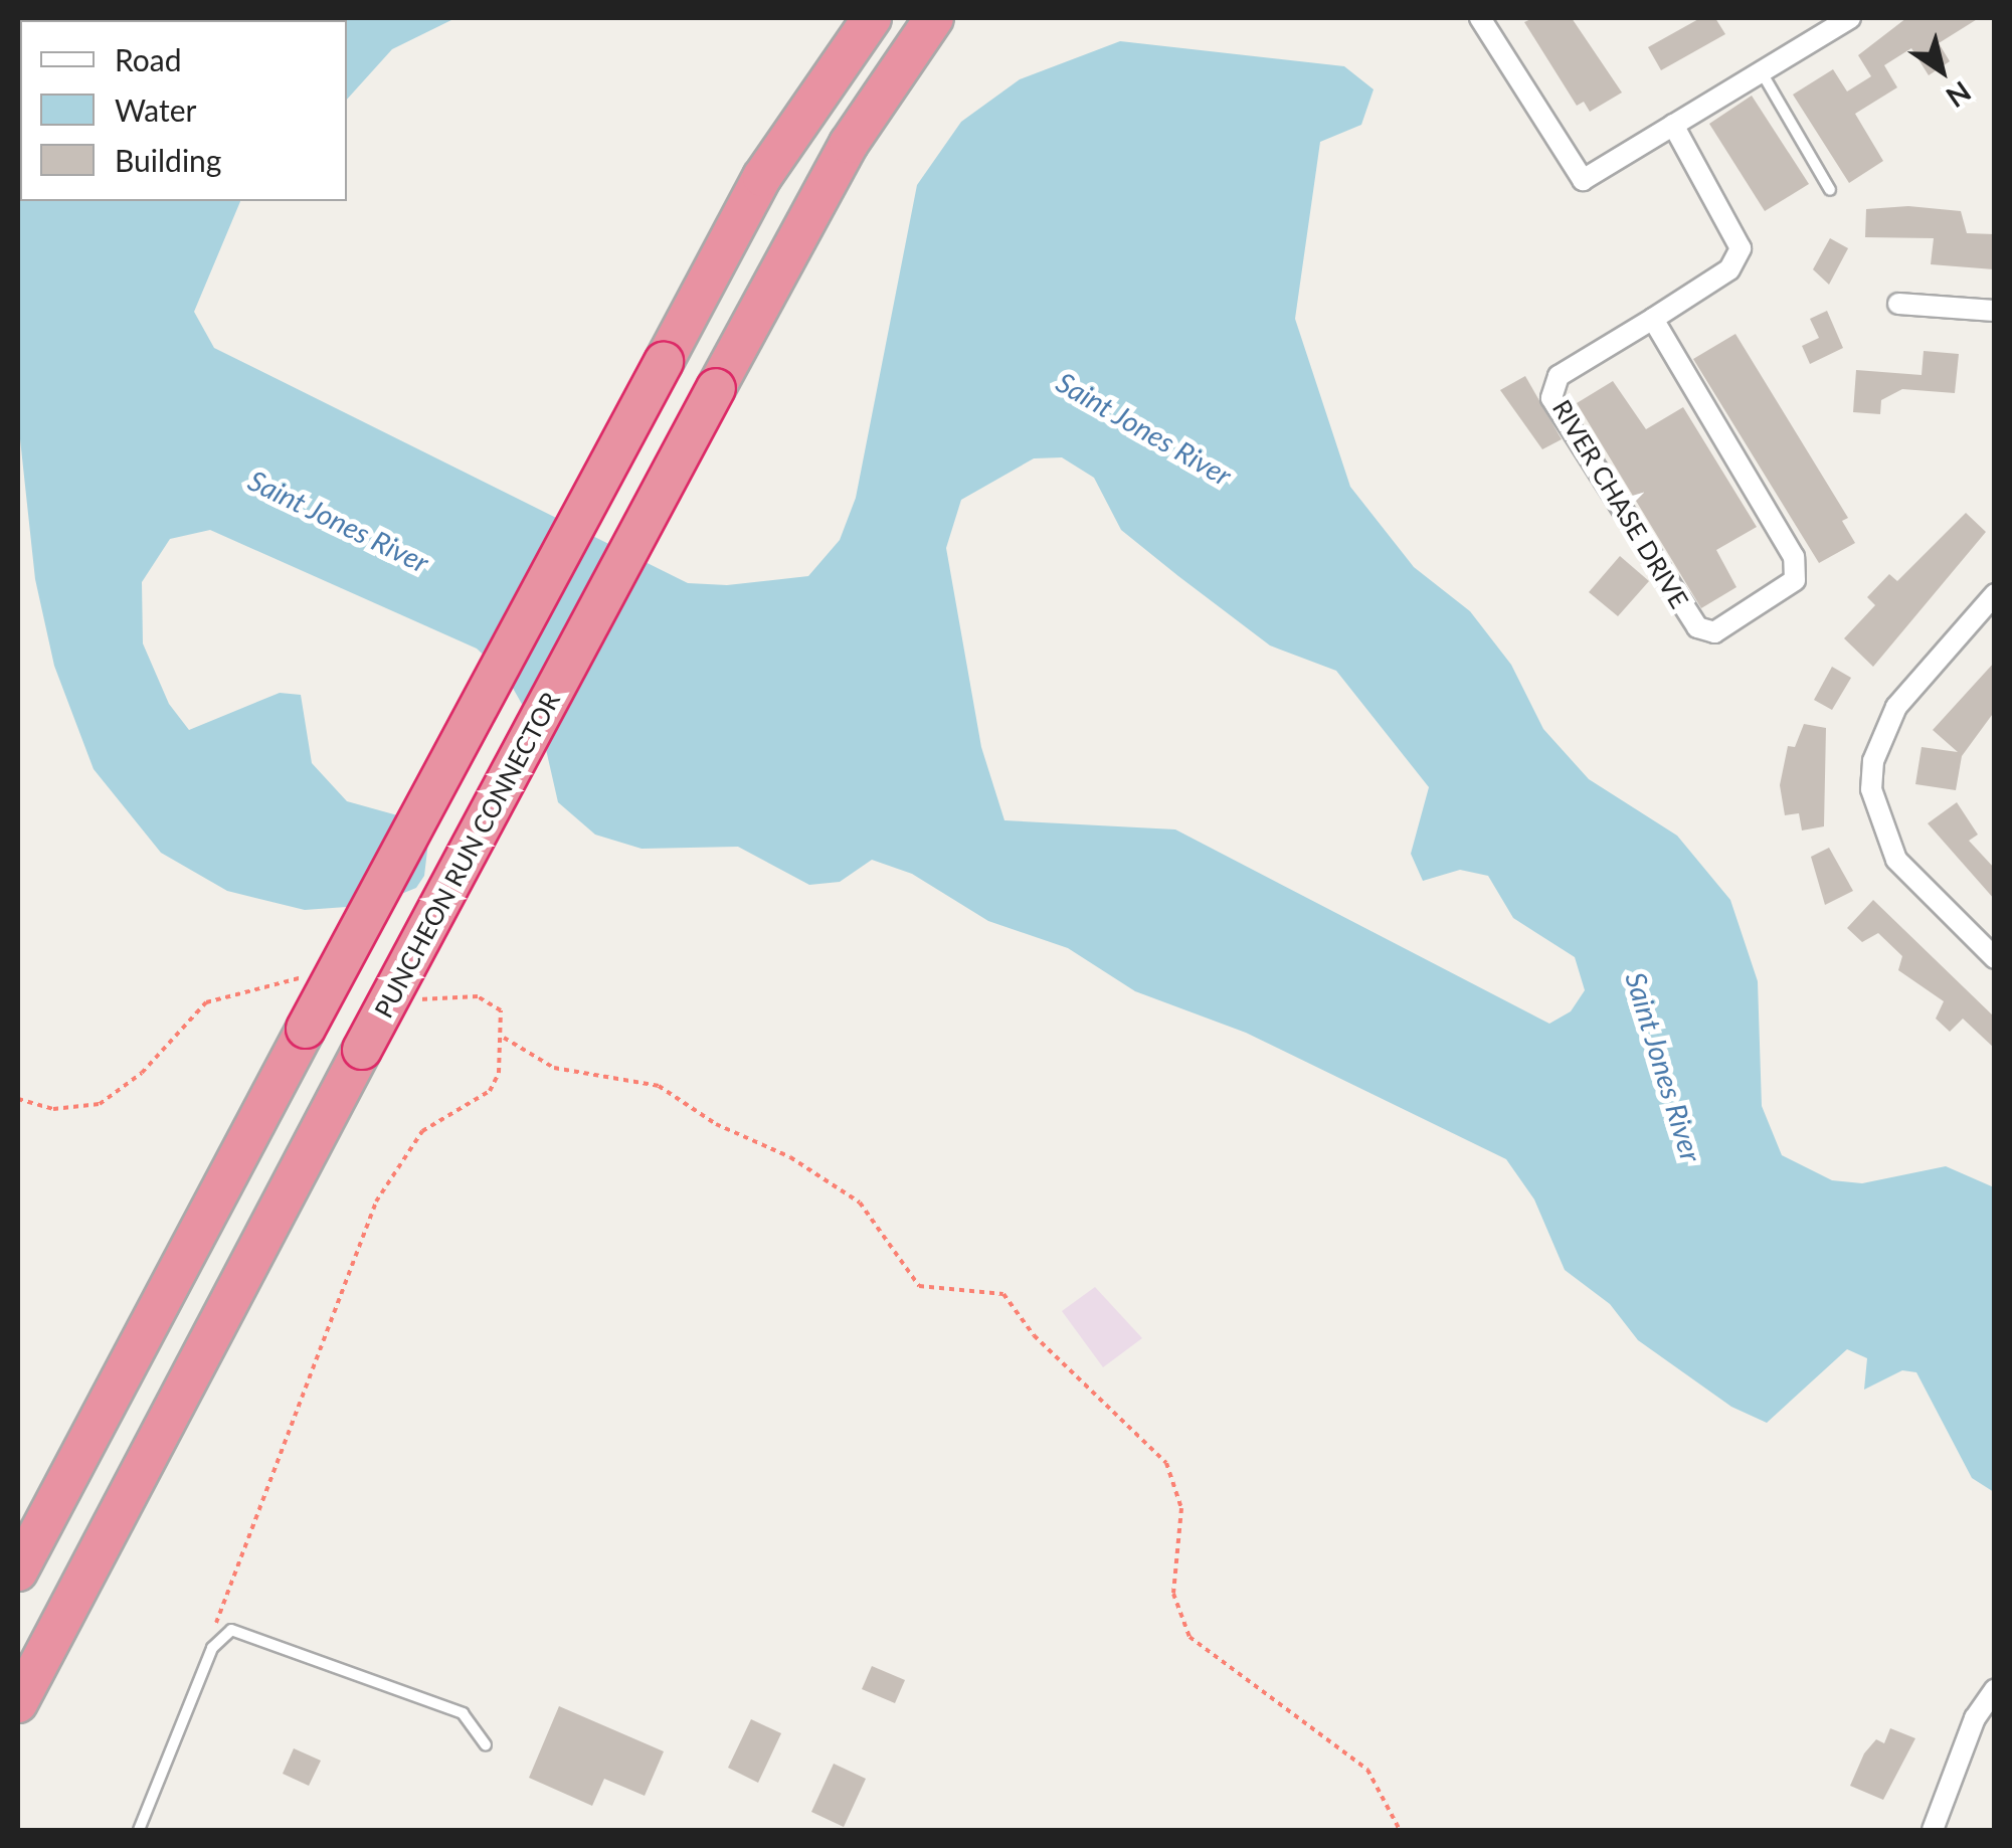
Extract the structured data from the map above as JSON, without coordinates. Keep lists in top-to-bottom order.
{
  "streets": {
    "highway": ["PUNCHEON RUN CONNECTOR"],
    "street": ["RIVER CHASE DRIVE"]
  },
  "water": ["Saint Jones River"],
  "legend": ["Road", "Water", "Building"],
  "north": "bottom right"
}
